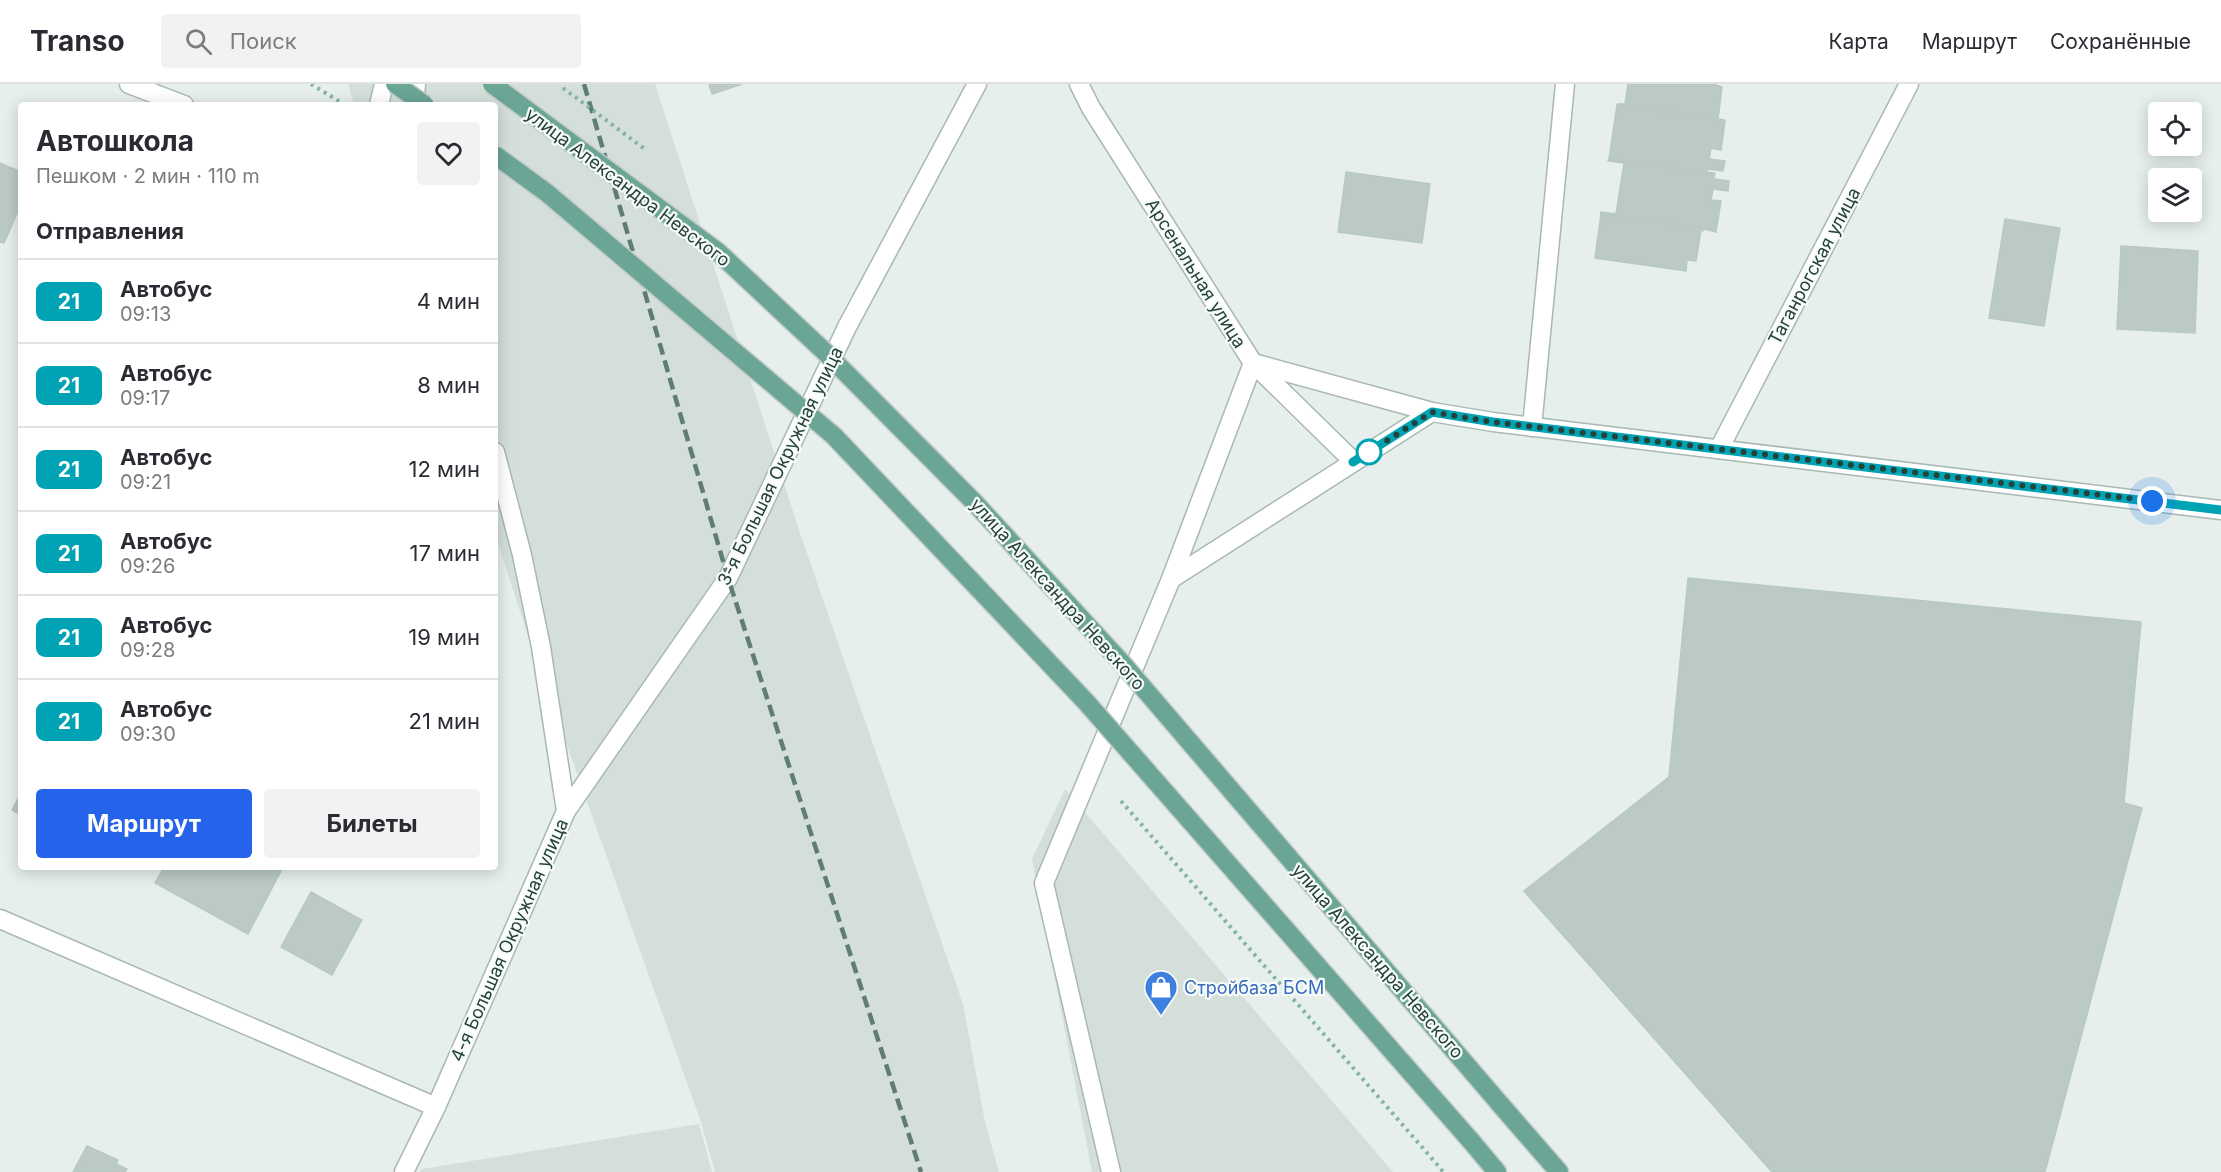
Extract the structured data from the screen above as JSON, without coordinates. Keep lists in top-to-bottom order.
{
  "streets": {
    "main road": ["улица Александра Невского"],
    "street": [
      "Таганрогская улица",
      "Арсенальная улица",
      "3-я Большая Окружная улица",
      "4-я Большая Окружная улица"
    ]
  },
  "crossings": [
    ["Таганрогская улица", "Арсенальная улица"],
    ["3-я Большая Окружная улица", "4-я Большая Окружная улица"]
  ],
  "places": {
    "shop": ["Стройбаза БСМ"]
  },
  "lines": ["bus line 21"],
  "page": {
    "header": "Transo",
    "search": "Поиск",
    "nav": ["Карта", "Маршрут", "Сохранённые"],
    "heading": [
      ["Автошкола", "Пешком · 2 мин · 110 m"],
      "Отправления"
    ],
    "list": [
      {
        "mark": "21",
        "name": "Автобус",
        "note": "09:13",
        "value": "4 мин"
      },
      {
        "mark": "21",
        "name": "Автобус",
        "note": "09:17",
        "value": "8 мин"
      },
      {
        "mark": "21",
        "name": "Автобус",
        "note": "09:21",
        "value": "12 мин"
      },
      {
        "mark": "21",
        "name": "Автобус",
        "note": "09:26",
        "value": "17 мин"
      },
      {
        "mark": "21",
        "name": "Автобус",
        "note": "09:28",
        "value": "19 мин"
      },
      {
        "mark": "21",
        "name": "Автобус",
        "note": "09:30",
        "value": "21 мин"
      }
    ],
    "buttons": ["Маршрут", "Билеты"]
  }
}
